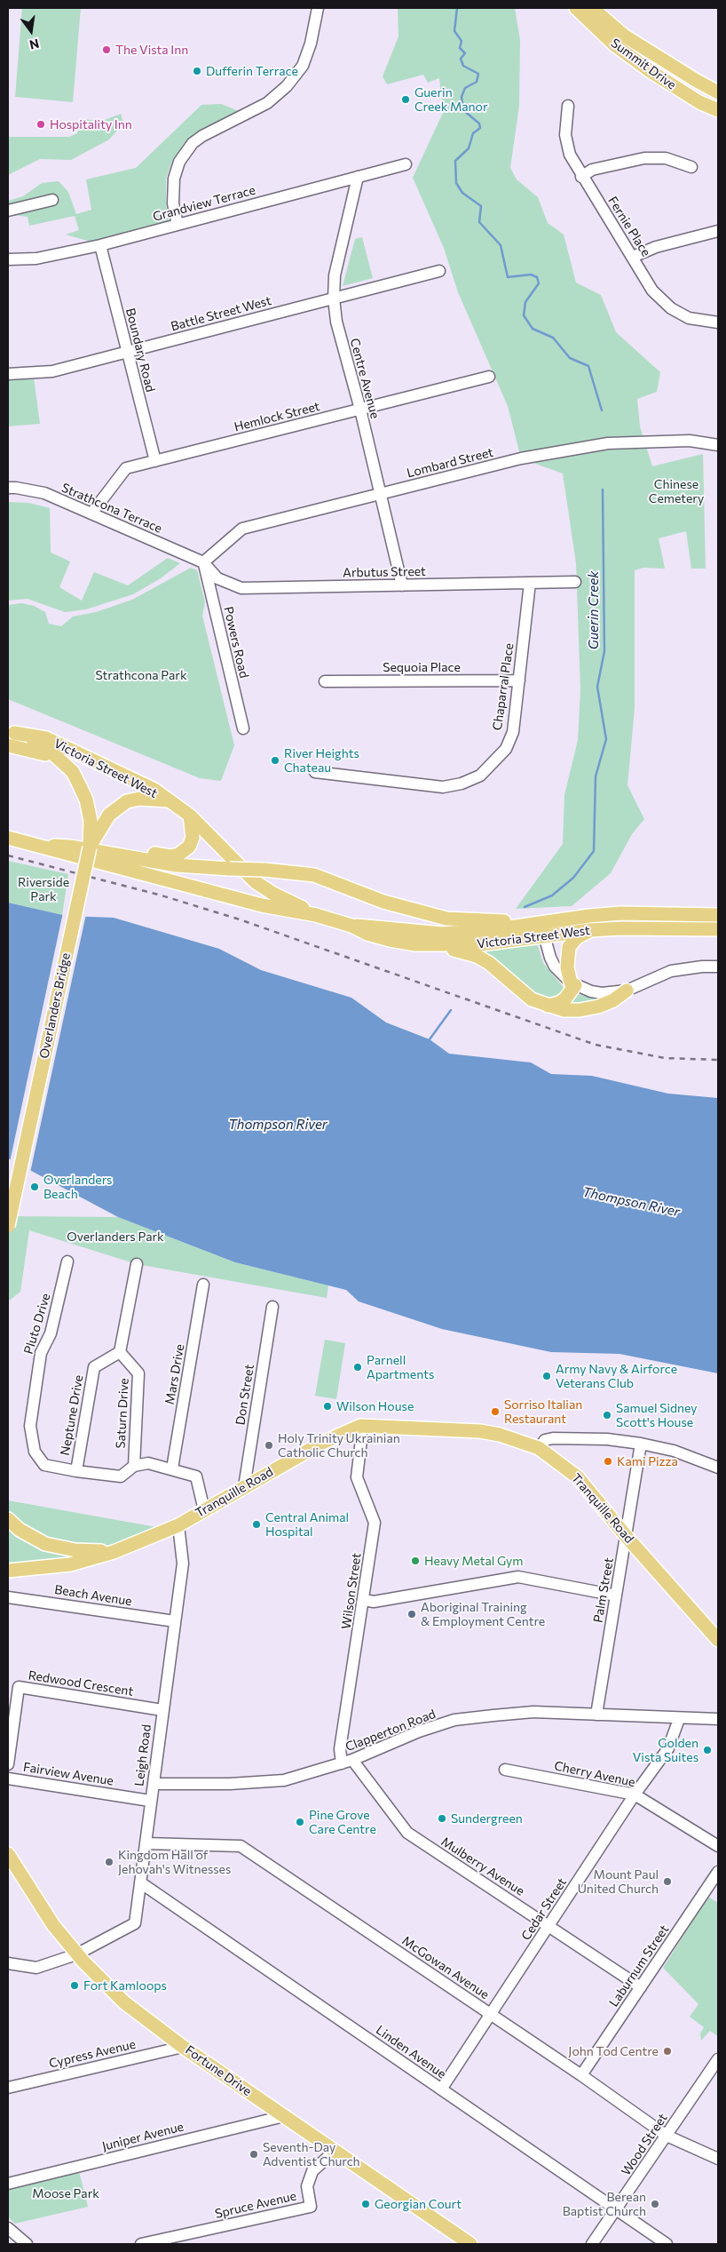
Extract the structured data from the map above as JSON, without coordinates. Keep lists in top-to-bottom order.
{
  "streets": {
    "main road": [
      "Summit Drive",
      "Victoria Street West",
      "Overlanders Bridge",
      "Tranquille Road",
      "Fortune Drive"
    ],
    "street": [
      "Grandview Terrace",
      "Fernie Place",
      "Battle Street West",
      "Boundary Road",
      "Centre Avenue",
      "Hemlock Street",
      "Lombard Street",
      "Strathcona Terrace",
      "Arbutus Street",
      "Powers Road",
      "Sequoia Place",
      "Chaparral Place",
      "Pluto Drive",
      "Mars Drive",
      "Don Street",
      "Saturn Drive",
      "Neptune Drive",
      "Palm Street",
      "Wilson Street",
      "Beach Avenue",
      "Redwood Crescent",
      "Clapperton Road",
      "Leigh Road",
      "Fairview Avenue",
      "Cherry Avenue",
      "Mulberry Avenue",
      "Cedar Street",
      "Laburnum Street",
      "McGowan Avenue",
      "Linden Avenue",
      "Cypress Avenue",
      "Juniper Avenue",
      "Wood Street",
      "Spruce Avenue"
    ]
  },
  "crossings": [
    ["Grandview Terrace", "Boundary Road"],
    ["Grandview Terrace", "Centre Avenue"],
    ["Battle Street West", "Boundary Road"],
    ["Battle Street West", "Centre Avenue"],
    ["Boundary Road", "Hemlock Street"],
    ["Centre Avenue", "Hemlock Street"],
    ["Centre Avenue", "Lombard Street"],
    ["Centre Avenue", "Arbutus Street"],
    ["Hemlock Street", "Strathcona Terrace"],
    ["Lombard Street", "Strathcona Terrace"],
    ["Lombard Street", "Arbutus Street"],
    ["Lombard Street", "Powers Road"],
    ["Strathcona Terrace", "Arbutus Street"],
    ["Strathcona Terrace", "Powers Road"],
    ["Arbutus Street", "Powers Road"],
    ["Arbutus Street", "Chaparral Place"],
    ["Sequoia Place", "Chaparral Place"],
    ["Victoria Street West", "Overlanders Bridge"],
    ["Pluto Drive", "Saturn Drive"],
    ["Pluto Drive", "Neptune Drive"],
    ["Don Street", "Tranquille Road"],
    ["Saturn Drive", "Neptune Drive"],
    ["Tranquille Road", "Palm Street"],
    ["Tranquille Road", "Wilson Street"],
    ["Tranquille Road", "Leigh Road"],
    ["Palm Street", "Clapperton Road"],
    ["Wilson Street", "Clapperton Road"],
    ["Beach Avenue", "Leigh Road"],
    ["Redwood Crescent", "Leigh Road"],
    ["Clapperton Road", "Leigh Road"],
    ["Clapperton Road", "Mulberry Avenue"],
    ["Clapperton Road", "Cedar Street"],
    ["Leigh Road", "Fairview Avenue"],
    ["Leigh Road", "McGowan Avenue"],
    ["Leigh Road", "Linden Avenue"],
    ["Leigh Road", "Fortune Drive"],
    ["Cherry Avenue", "Cedar Street"],
    ["Mulberry Avenue", "Cedar Street"],
    ["Mulberry Avenue", "Laburnum Street"],
    ["Cedar Street", "McGowan Avenue"],
    ["Cedar Street", "Linden Avenue"],
    ["Laburnum Street", "McGowan Avenue"],
    ["McGowan Avenue", "Wood Street"],
    ["Linden Avenue", "Wood Street"],
    ["Cypress Avenue", "Fortune Drive"],
    ["Fortune Drive", "Juniper Avenue"],
    ["Fortune Drive", "Spruce Avenue"]
  ],
  "water": ["Guerin Creek", "Thompson River"],
  "parks": [
    "Chinese Cemetery",
    "Strathcona Park",
    "Riverside Park",
    "Overlanders Park",
    "Moose Park"
  ],
  "places": [
    "The Vista Inn",
    "Dufferin Terrace",
    "Guerin Creek Manor",
    "Hospitality Inn",
    "River Heights Chateau",
    "Overlanders Beach",
    "Parnell Apartments",
    "Army Navy & Airforce Veterans Club",
    "Wilson House",
    "Sorriso Italian Restaurant",
    "Samuel Sidney Scott's House",
    "Holy Trinity Ukrainian Catholic Church",
    "Kami Pizza",
    "Central Animal Hospital",
    "Heavy Metal Gym",
    "Aboriginal Training & Employment Centre",
    "Golden Vista Suites",
    "Sundergreen",
    "Pine Grove Care Centre",
    "Kingdom Hall of Jehovah's Witnesses",
    "Mount Paul United Church",
    "Fort Kamloops",
    "John Tod Centre",
    "Seventh-Day Adventist Church",
    "Georgian Court",
    "Berean Baptist Church"
  ],
  "north": "bottom"
}
